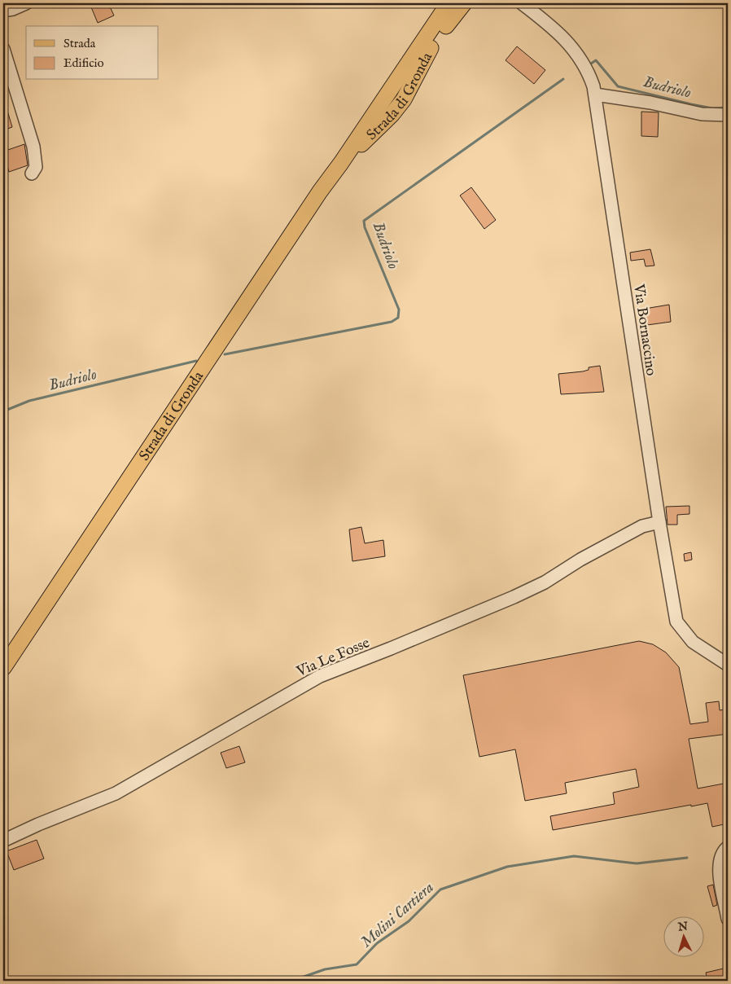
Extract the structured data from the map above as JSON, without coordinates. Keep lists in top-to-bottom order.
{
  "streets": {
    "main road": ["Strada di Gronda"],
    "street": ["Via Bornaccino", "Via Le Fosse"]
  },
  "crossings": [
    ["Via Bornaccino", "Via Le Fosse"]
  ],
  "water": ["Budriolo", "Molini Cartiera"],
  "legend": ["Strada", "Edificio"],
  "north": "top"
}
